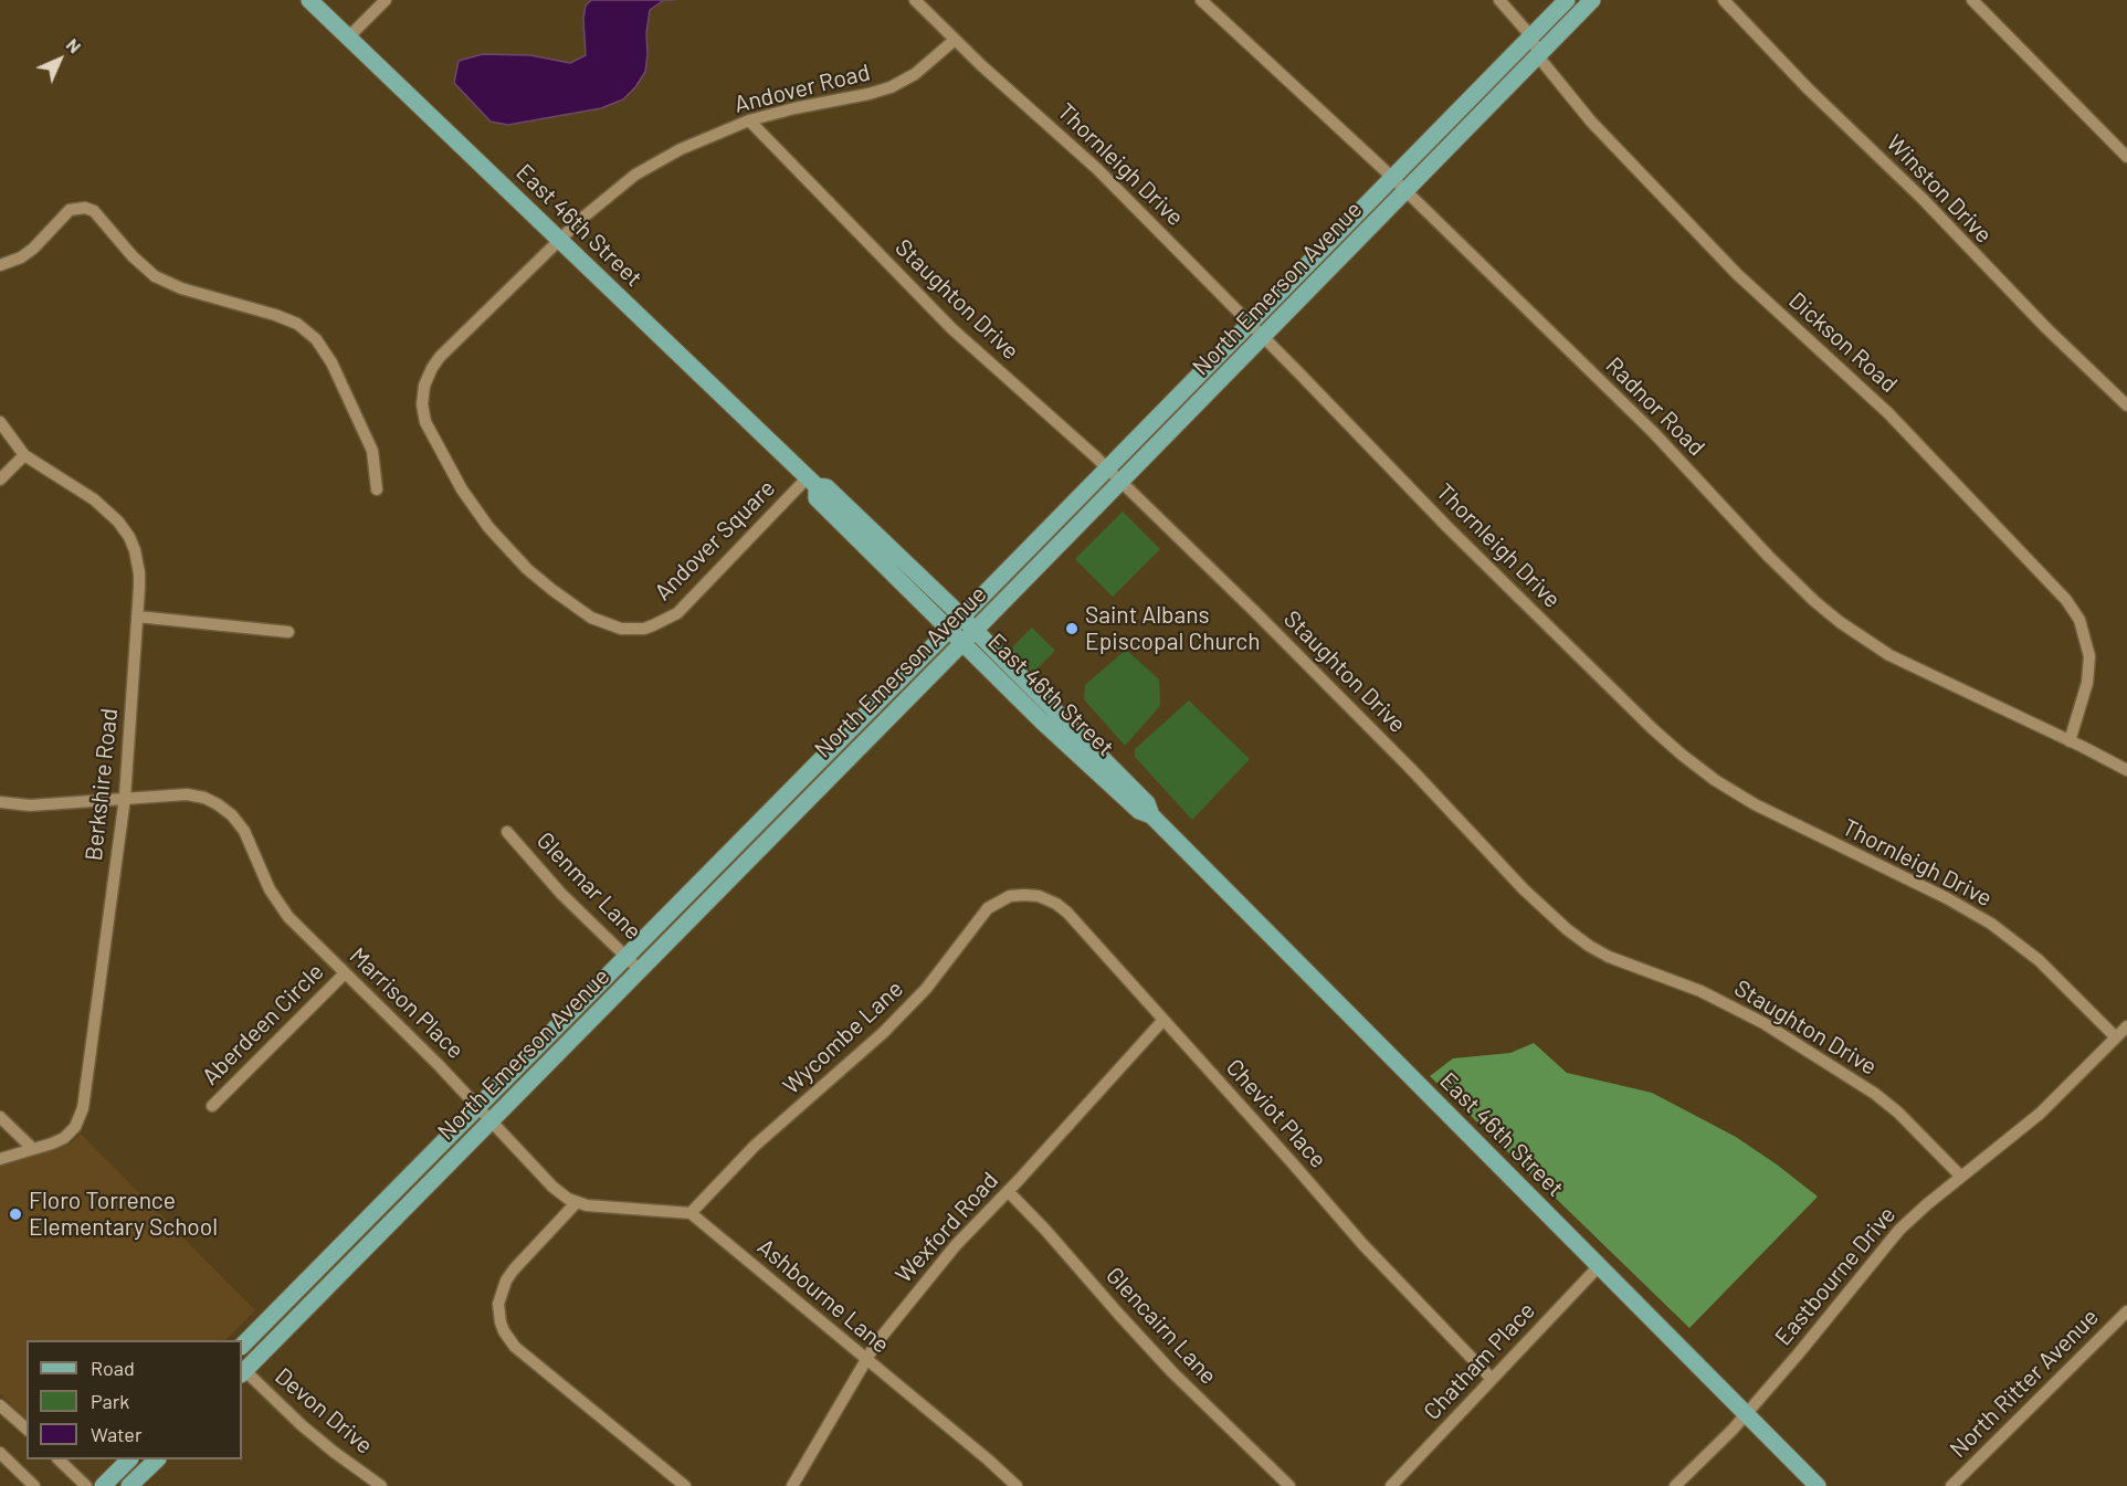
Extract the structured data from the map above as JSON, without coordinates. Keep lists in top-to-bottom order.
{
  "streets": {
    "main road": ["East 46th Street", "North Emerson Avenue"],
    "street": [
      "Andover Road",
      "Thornleigh Drive",
      "Winston Drive",
      "Staughton Drive",
      "Dickson Road",
      "Radnor Road",
      "Andover Square",
      "Berkshire Road",
      "Glenmar Lane",
      "Marrison Place",
      "Aberdeen Circle",
      "Wycombe Lane",
      "Cheviot Place",
      "Wexford Road",
      "Eastbourne Drive",
      "Ashbourne Lane",
      "Glencairn Lane",
      "Chatham Place",
      "North Ritter Avenue",
      "Devon Drive"
    ]
  },
  "crossings": [
    ["Andover Road", "Thornleigh Drive"],
    ["Andover Road", "East 46th Street"],
    ["Andover Road", "Staughton Drive"],
    ["Andover Road", "Andover Square"],
    ["Thornleigh Drive", "North Emerson Avenue"],
    ["Thornleigh Drive", "Eastbourne Drive"],
    ["East 46th Street", "North Emerson Avenue"],
    ["East 46th Street", "Andover Square"],
    ["East 46th Street", "Eastbourne Drive"],
    ["East 46th Street", "Chatham Place"],
    ["North Emerson Avenue", "Staughton Drive"],
    ["North Emerson Avenue", "Dickson Road"],
    ["North Emerson Avenue", "Radnor Road"],
    ["North Emerson Avenue", "Glenmar Lane"],
    ["North Emerson Avenue", "Marrison Place"],
    ["North Emerson Avenue", "Devon Drive"],
    ["Staughton Drive", "Eastbourne Drive"],
    ["Dickson Road", "Radnor Road"],
    ["Berkshire Road", "Marrison Place"],
    ["Marrison Place", "Aberdeen Circle"],
    ["Wycombe Lane", "Cheviot Place"],
    ["Wycombe Lane", "Ashbourne Lane"],
    ["Cheviot Place", "Wexford Road"],
    ["Cheviot Place", "Chatham Place"],
    ["Wexford Road", "Ashbourne Lane"],
    ["Wexford Road", "Glencairn Lane"]
  ],
  "places": ["Saint Albans Episcopal Church", "Floro Torrence Elementary School"],
  "legend": ["Road", "Park", "Water"],
  "north": "top right"
}
